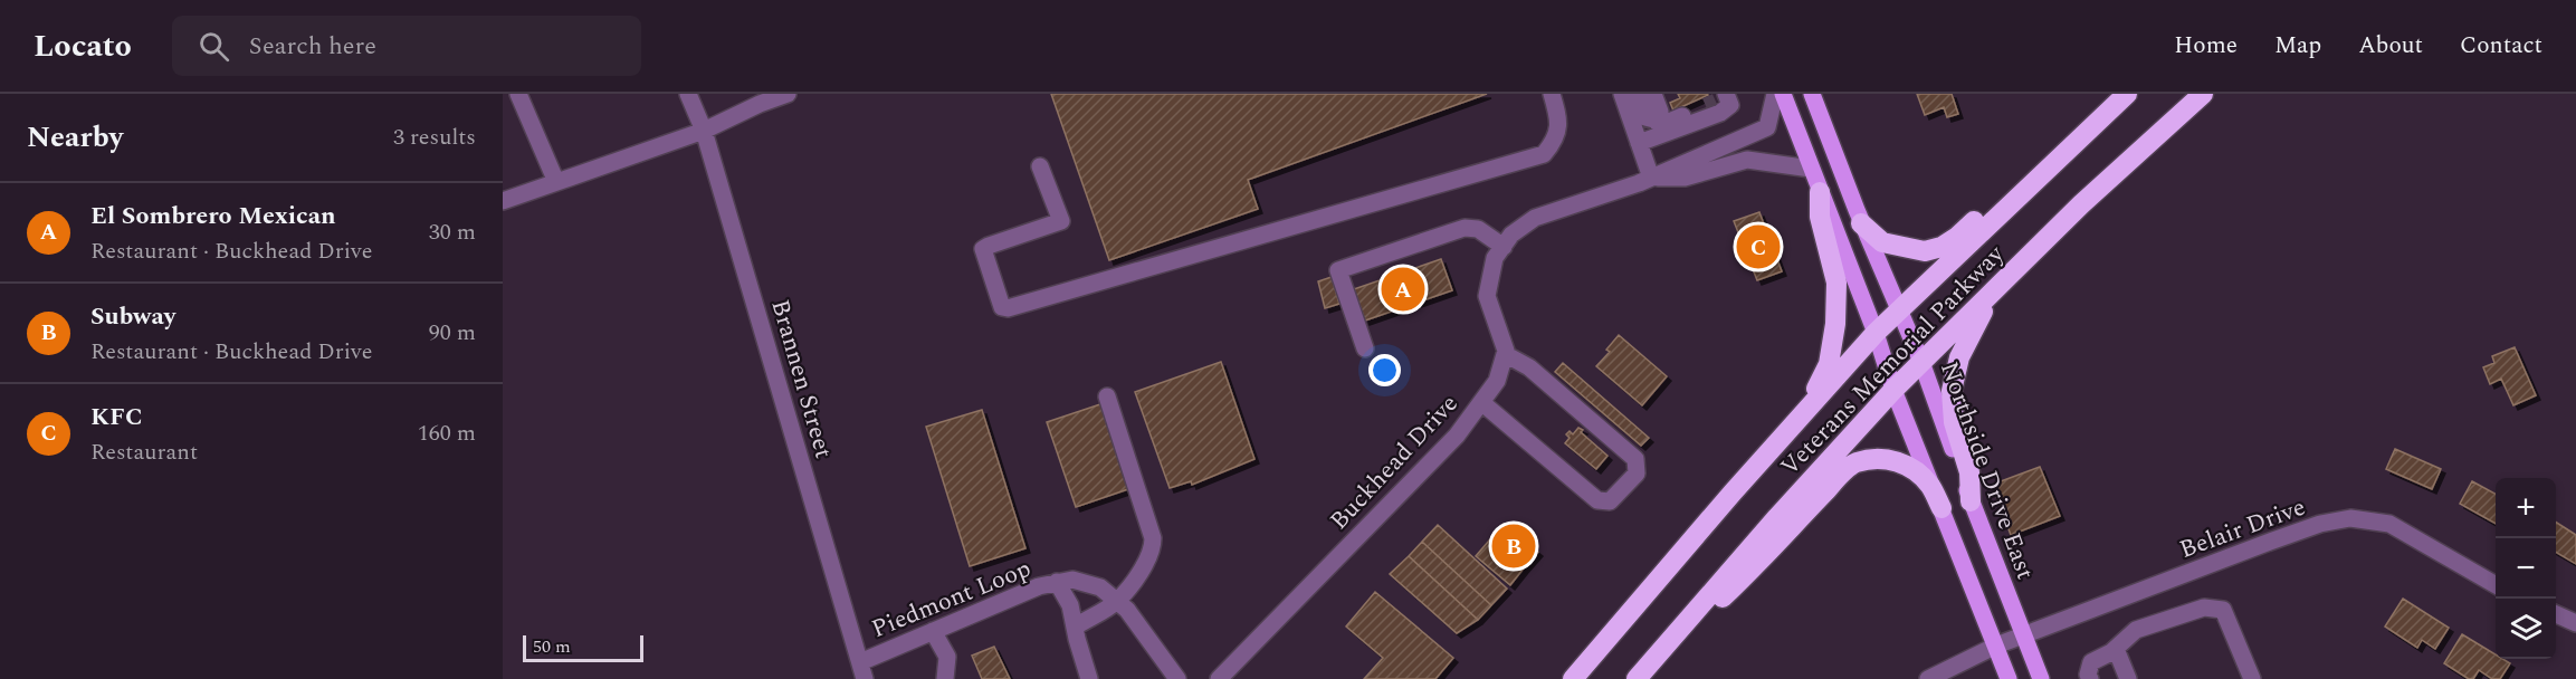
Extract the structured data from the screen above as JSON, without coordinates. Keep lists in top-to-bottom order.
{
  "streets": {
    "highway": ["Veterans Memorial Parkway"],
    "main road": ["Northside Drive East"],
    "street": [
      "Brannen Street",
      "Buckhead Drive",
      "Belair Drive",
      "Piedmont Loop"
    ]
  },
  "crossings": [
    ["Veterans Memorial Parkway", "Northside Drive East"],
    ["Brannen Street", "Piedmont Loop"],
    ["Northside Drive East", "Belair Drive"]
  ],
  "scale_bar": "50 m",
  "page": {
    "header": "Locato",
    "search": "Search here",
    "nav": [
      "Home",
      "Map",
      "About",
      "Contact"
    ],
    "heading": ["Nearby", "3 results"],
    "list": [
      {
        "mark": "A",
        "name": "El Sombrero Mexican",
        "note": "Restaurant · Buckhead Drive",
        "value": "30 m"
      },
      {
        "mark": "B",
        "name": "Subway",
        "note": "Restaurant · Buckhead Drive",
        "value": "90 m"
      },
      {
        "mark": "C",
        "name": "KFC",
        "note": "Restaurant",
        "value": "160 m"
      }
    ],
    "pins": ["C", "A", "B"],
    "map_buttons": ["+", "−"],
    "scale": "50 m"
  }
}
